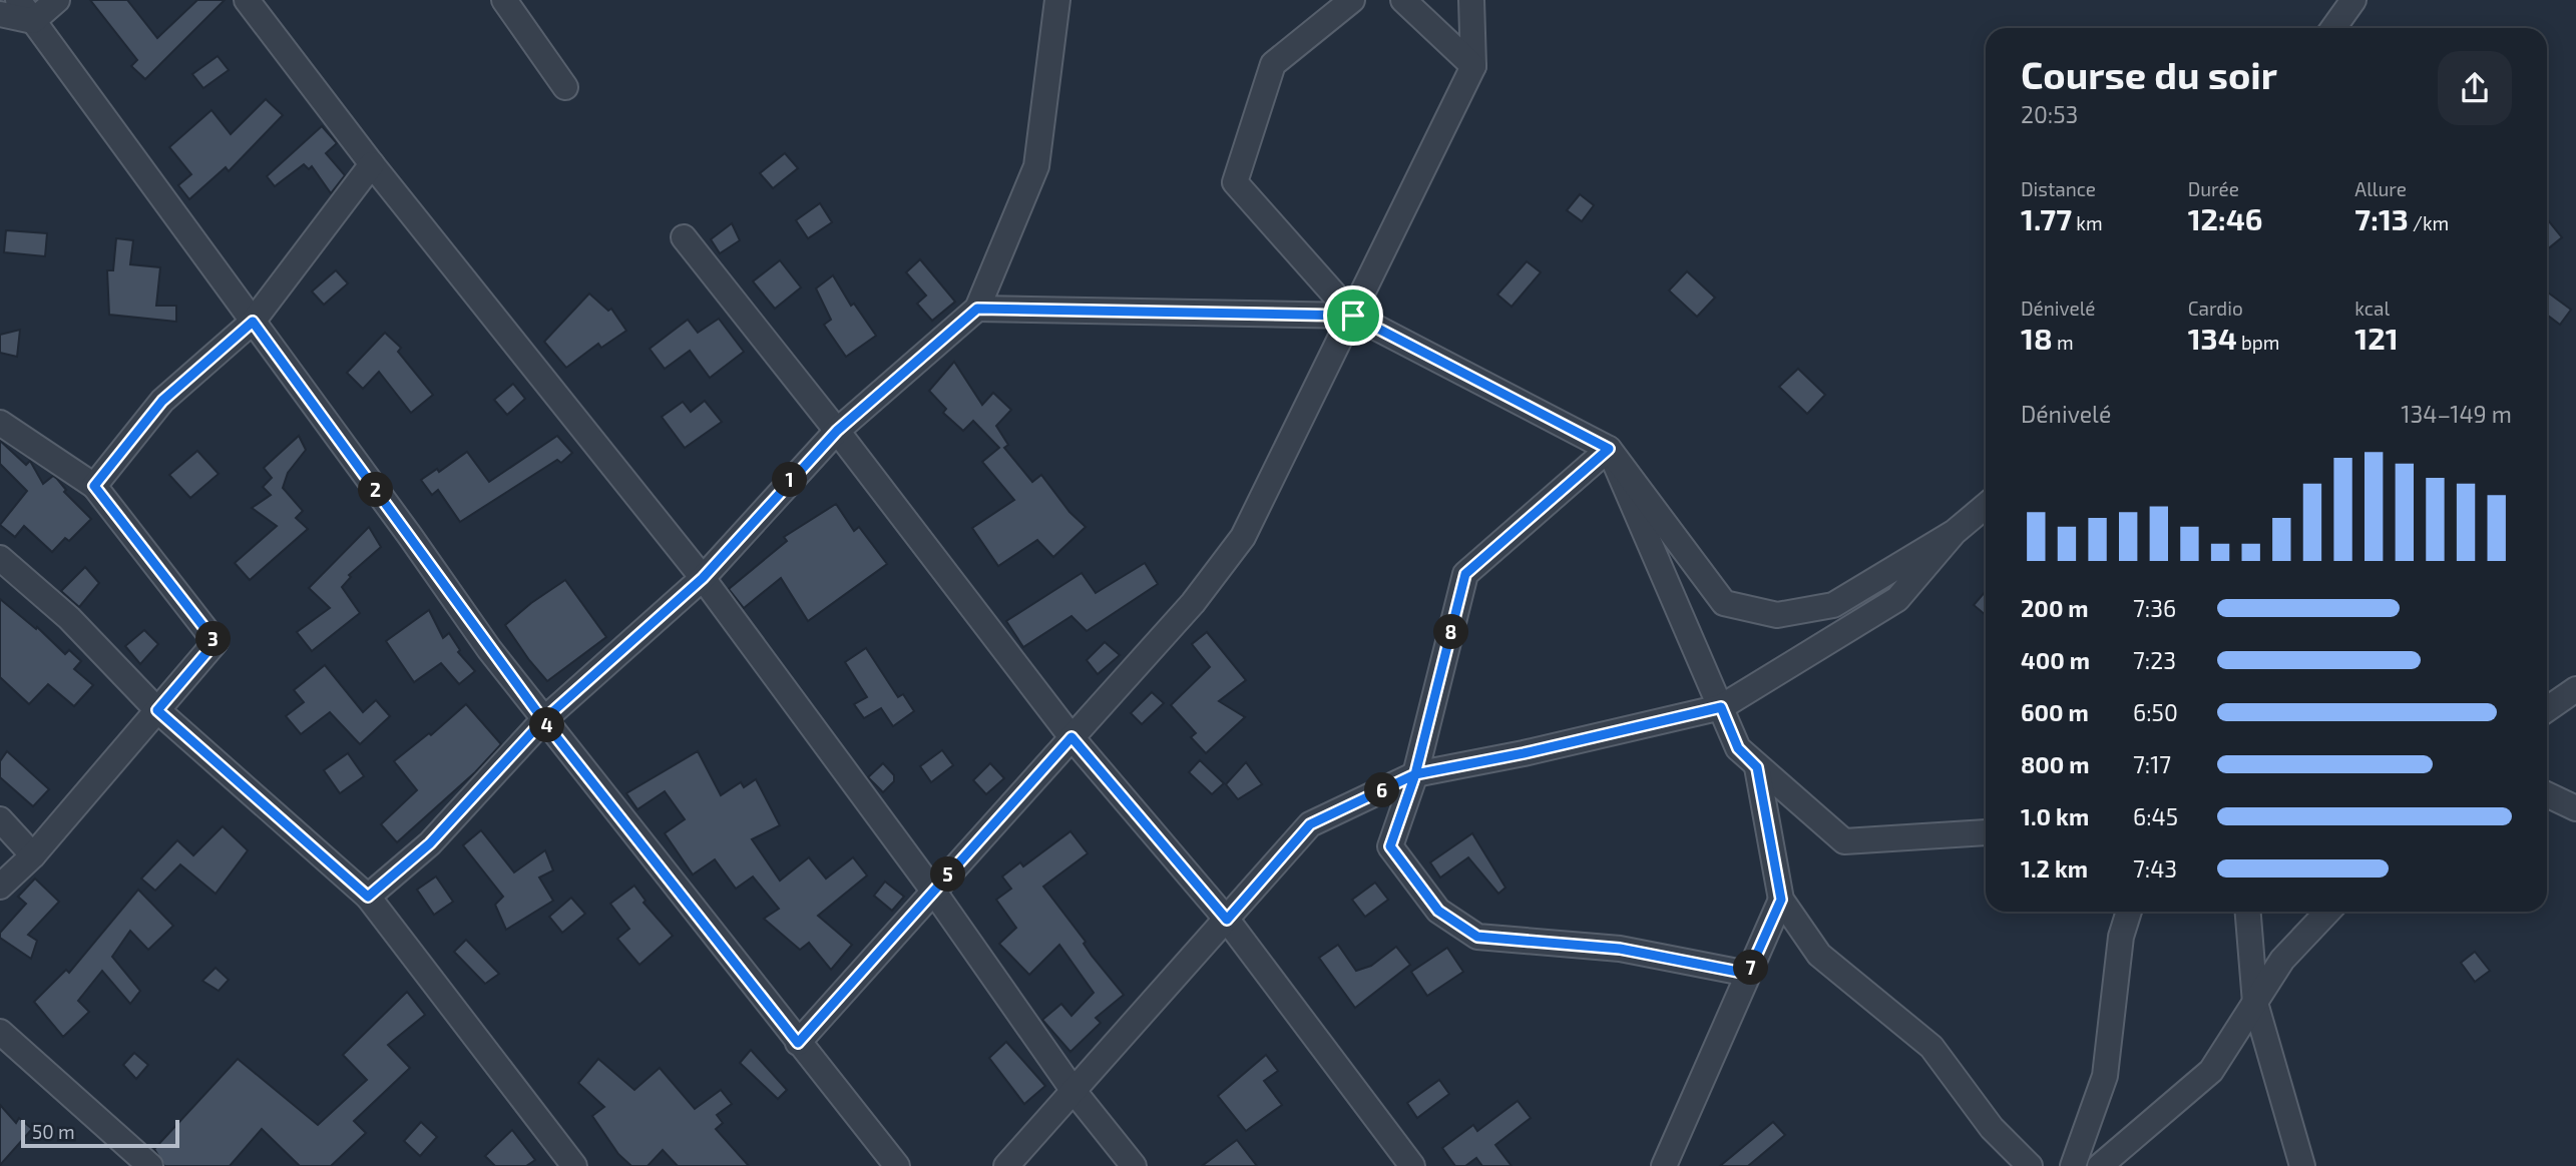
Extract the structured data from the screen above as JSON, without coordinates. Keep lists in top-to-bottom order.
{
  "scale_bar": "50 m",
  "page": {
    "heading": ["Course du soir", "20:53"],
    "stats": [
      ["Distance", "1.77 km"],
      ["Durée", "12:46"],
      ["Allure", "7:13 /km"],
      ["Dénivelé", "18 m"],
      ["Cardio", "134 bpm"],
      ["kcal", "121"]
    ],
    "chart": ["Dénivelé", "134–149 m"],
    "pins": [
      "1",
      "2",
      "8",
      "3",
      "4",
      "6",
      "5",
      "7"
    ],
    "list": [
      {
        "name": "200 m",
        "note": "7:36"
      },
      {
        "name": "400 m",
        "note": "7:23"
      },
      {
        "name": "600 m",
        "note": "6:50"
      },
      {
        "name": "800 m",
        "note": "7:17"
      },
      {
        "name": "1.0 km",
        "note": "6:45"
      },
      {
        "name": "1.2 km",
        "note": "7:43"
      }
    ],
    "scale": "50 m"
  }
}
